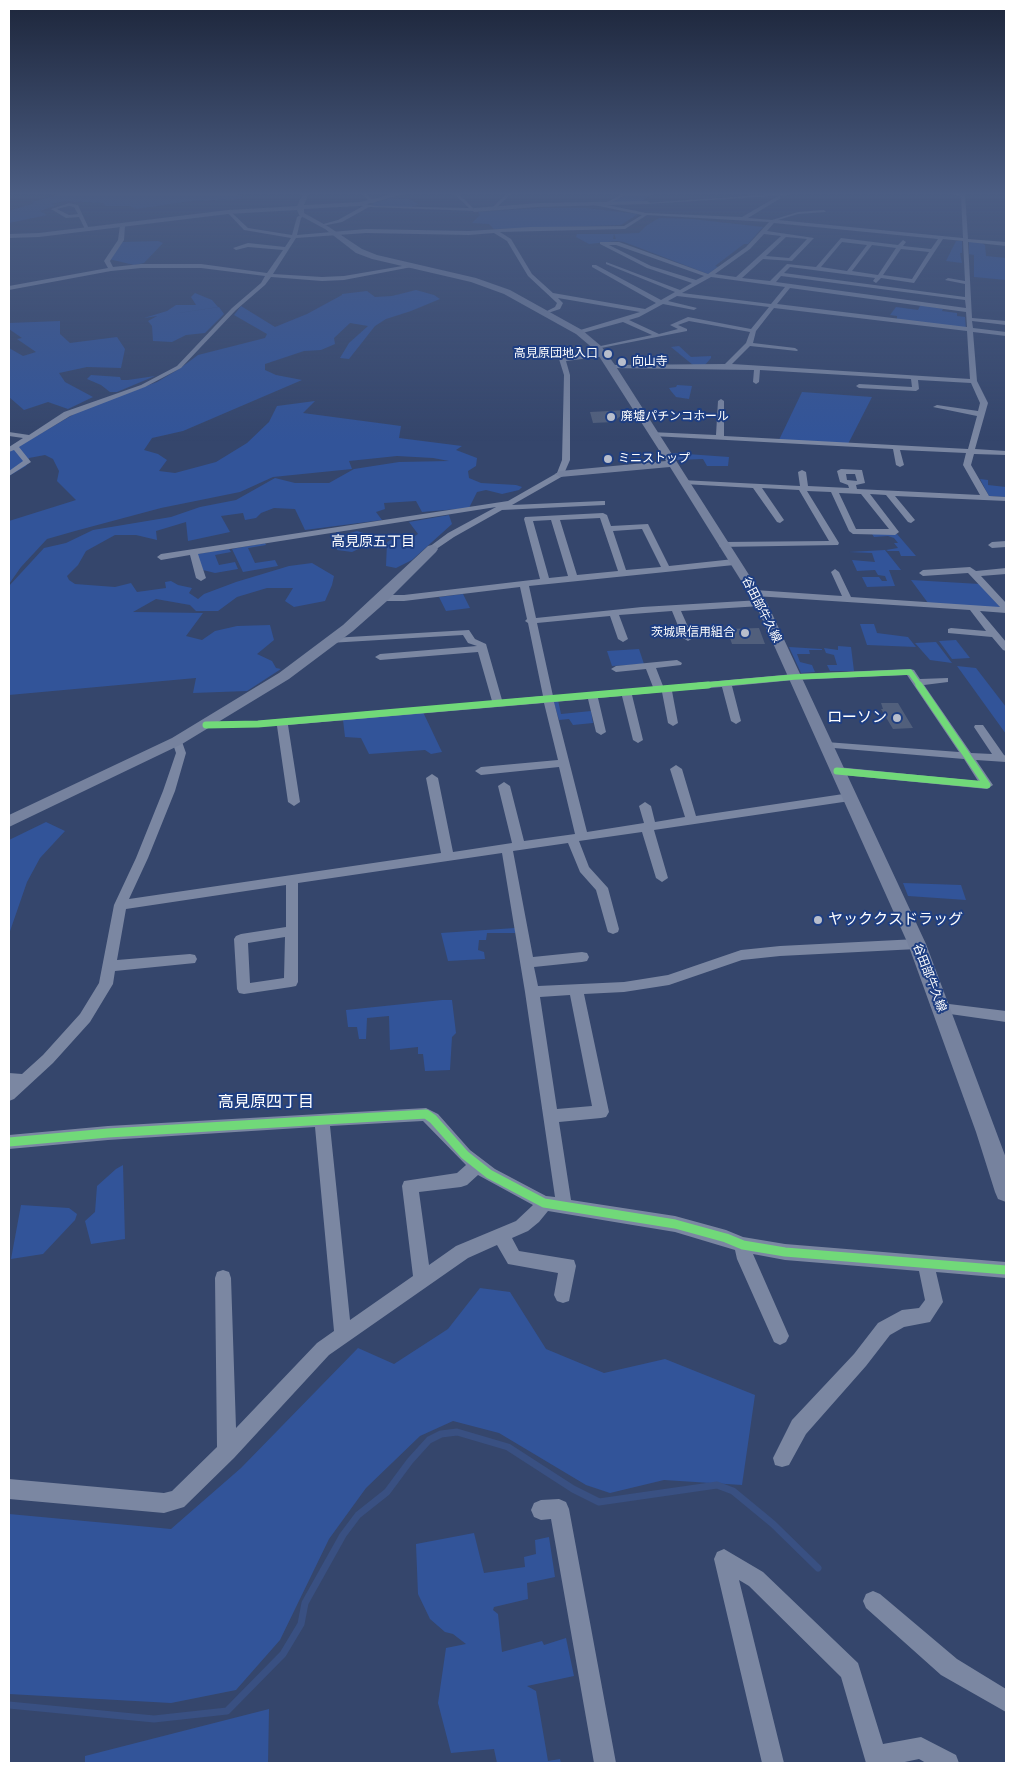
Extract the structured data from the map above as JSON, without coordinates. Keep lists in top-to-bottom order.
{
  "streets": {
    "main road": ["谷田部牛久線"]
  },
  "districts": ["高見原五丁目", "高見原四丁目"],
  "places": [
    "高見原団地入口",
    "向山寺",
    "廃墟パチンコホール",
    "ミニストップ",
    "茨城県信用組合",
    "ローソン",
    "ヤッククスドラッグ"
  ]
}
